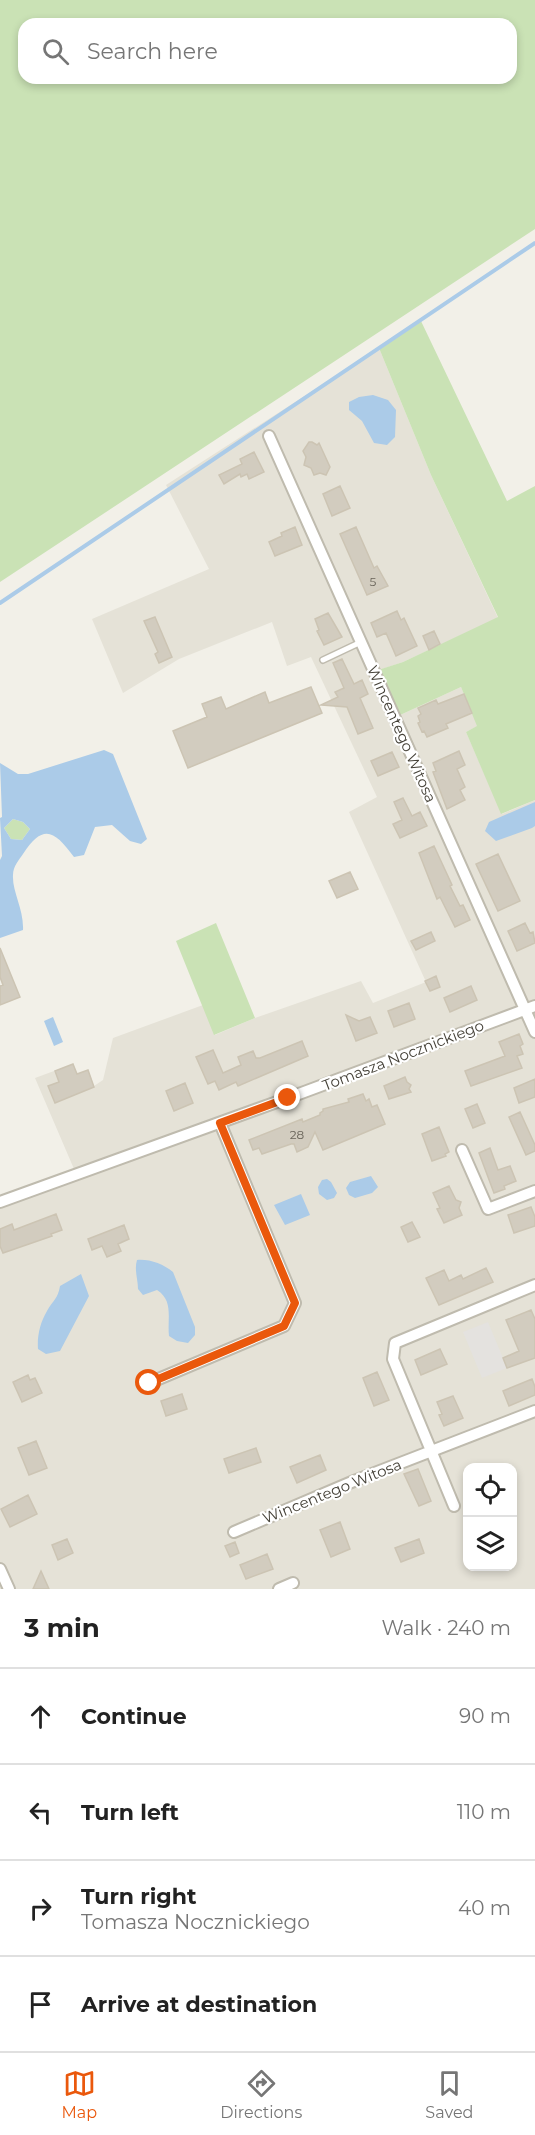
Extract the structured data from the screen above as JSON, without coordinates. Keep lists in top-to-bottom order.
{
  "streets": {
    "street": ["Wincentego Witosa", "Tomasza Nocznickiego"]
  },
  "crossings": [
    ["Wincentego Witosa", "Tomasza Nocznickiego"]
  ],
  "house_numbers": ["5", "28"],
  "page": {
    "search": "Search here",
    "heading": ["3 min", "Walk · 240 m"],
    "list": [
      ["Continue", "90 m"],
      ["Turn left", "110 m"],
      ["Turn right", "Tomasza Nocznickiego", "40 m"],
      "Arrive at destination"
    ],
    "nav": ["Map", "Directions", "Saved"]
  }
}
